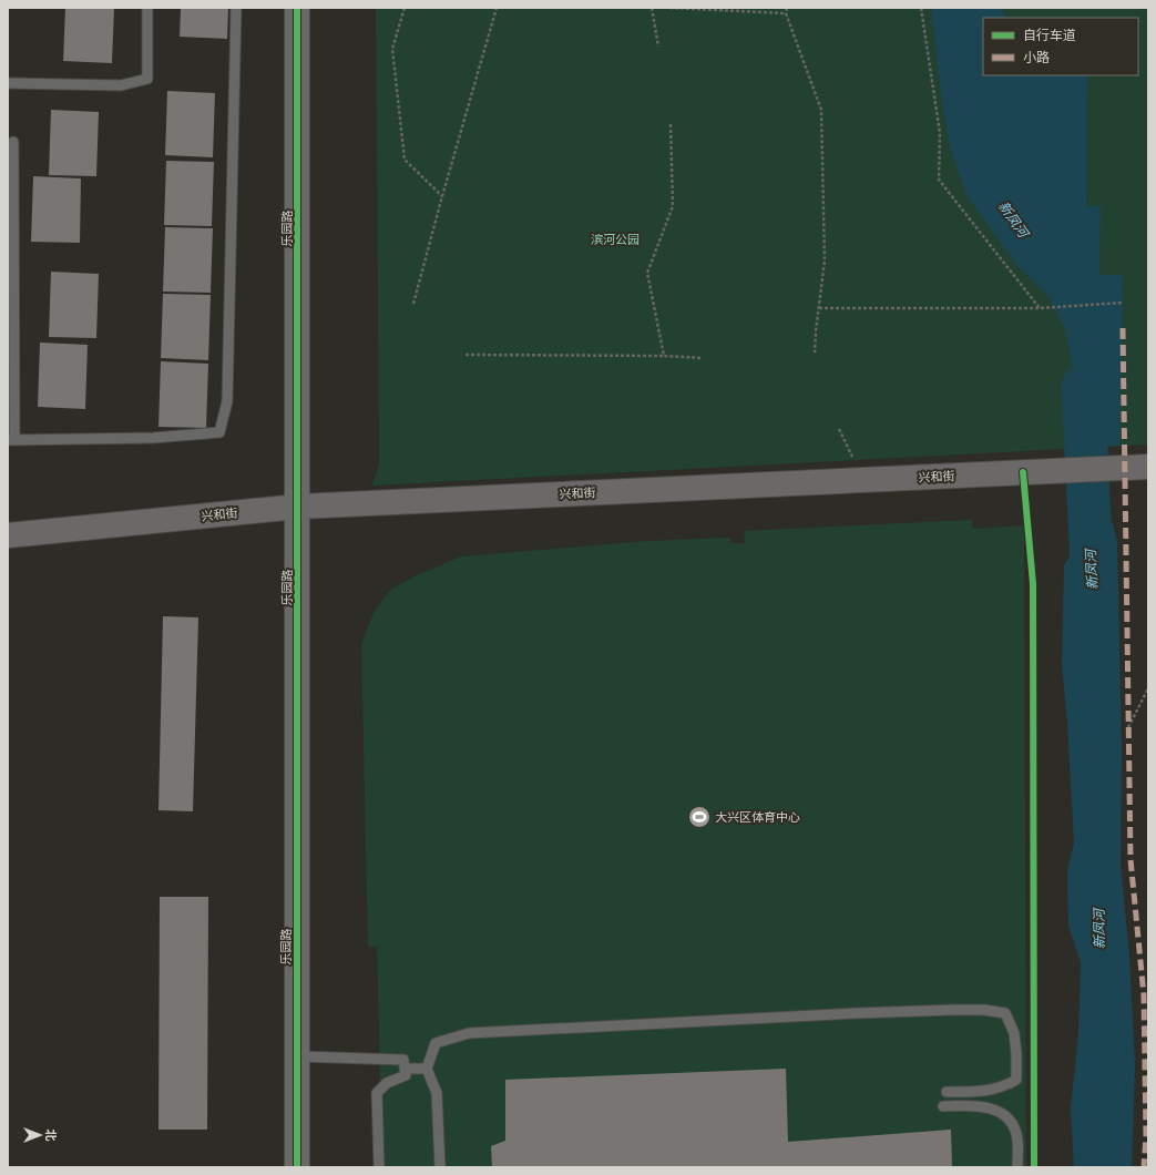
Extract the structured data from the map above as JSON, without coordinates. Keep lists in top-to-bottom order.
{
  "streets": {
    "street": ["乐园路", "兴和街"]
  },
  "crossings": [
    ["乐园路", "兴和街"]
  ],
  "water": ["新凤河"],
  "parks": ["滨河公园"],
  "places": {
    "sports": ["大兴区体育中心"]
  },
  "legend": ["自行车道", "小路"],
  "north": "right"
}
